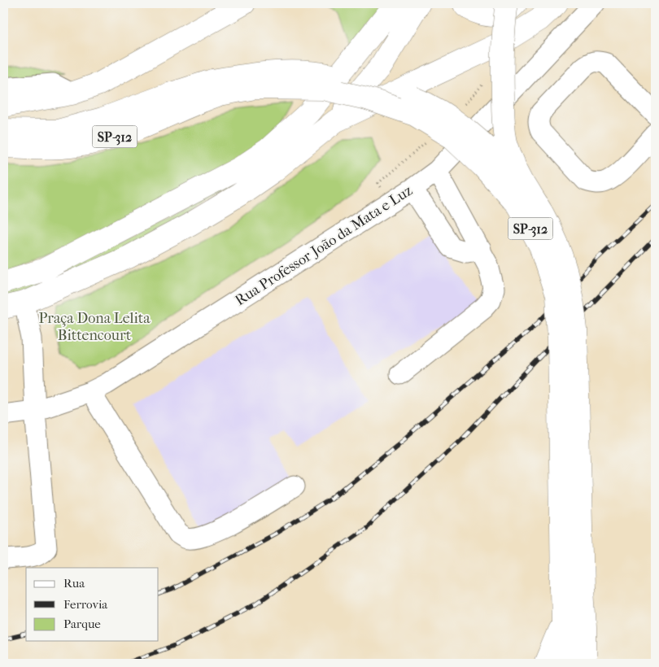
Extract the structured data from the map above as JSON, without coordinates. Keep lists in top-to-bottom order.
{
  "streets": {
    "main road": ["SP-312"],
    "street": ["Rua Professor João da Mata e Luz"]
  },
  "parks": ["Praça Dona Lelita Bittencourt"],
  "legend": ["Rua", "Ferrovia", "Parque"]
}
